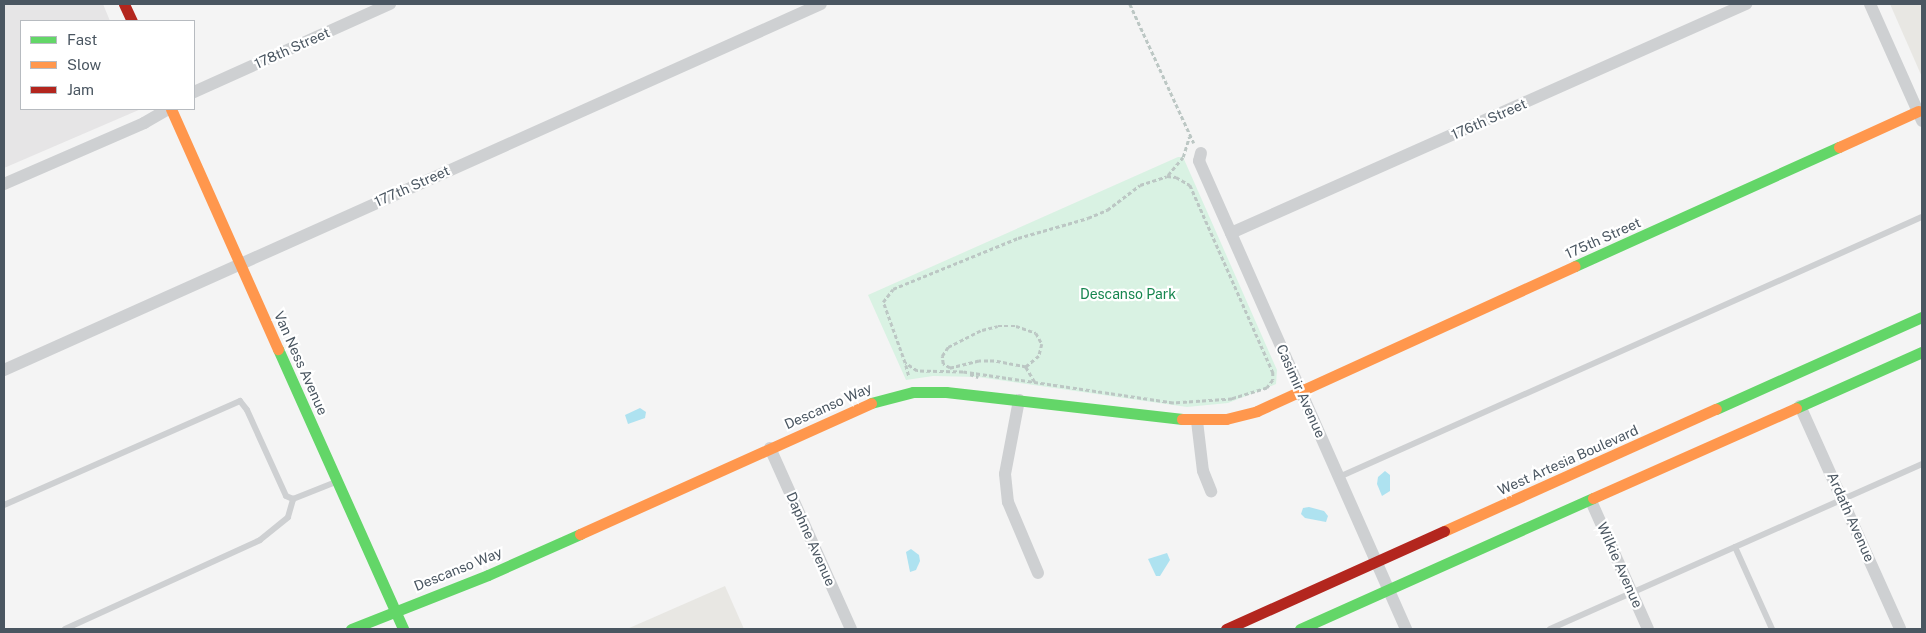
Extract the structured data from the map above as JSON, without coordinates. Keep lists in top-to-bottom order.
{
  "streets": {
    "main road": [
      "175th Street",
      "Van Ness Avenue",
      "Descanso Way",
      "West Artesia Boulevard"
    ],
    "street": [
      "178th Street",
      "176th Street",
      "177th Street",
      "Casimir Avenue",
      "Ardath Avenue",
      "Daphne Avenue",
      "Wilkie Avenue"
    ]
  },
  "crossings": [
    ["176th Street", "Casimir Avenue"],
    ["177th Street", "Van Ness Avenue"],
    ["175th Street", "Casimir Avenue"],
    ["175th Street", "Descanso Way"],
    ["Van Ness Avenue", "Descanso Way"],
    ["Casimir Avenue", "Descanso Way"],
    ["Casimir Avenue", "West Artesia Boulevard"],
    ["Descanso Way", "Daphne Avenue"]
  ],
  "parks": ["Descanso Park"],
  "legend": ["Fast", "Slow", "Jam"]
}
